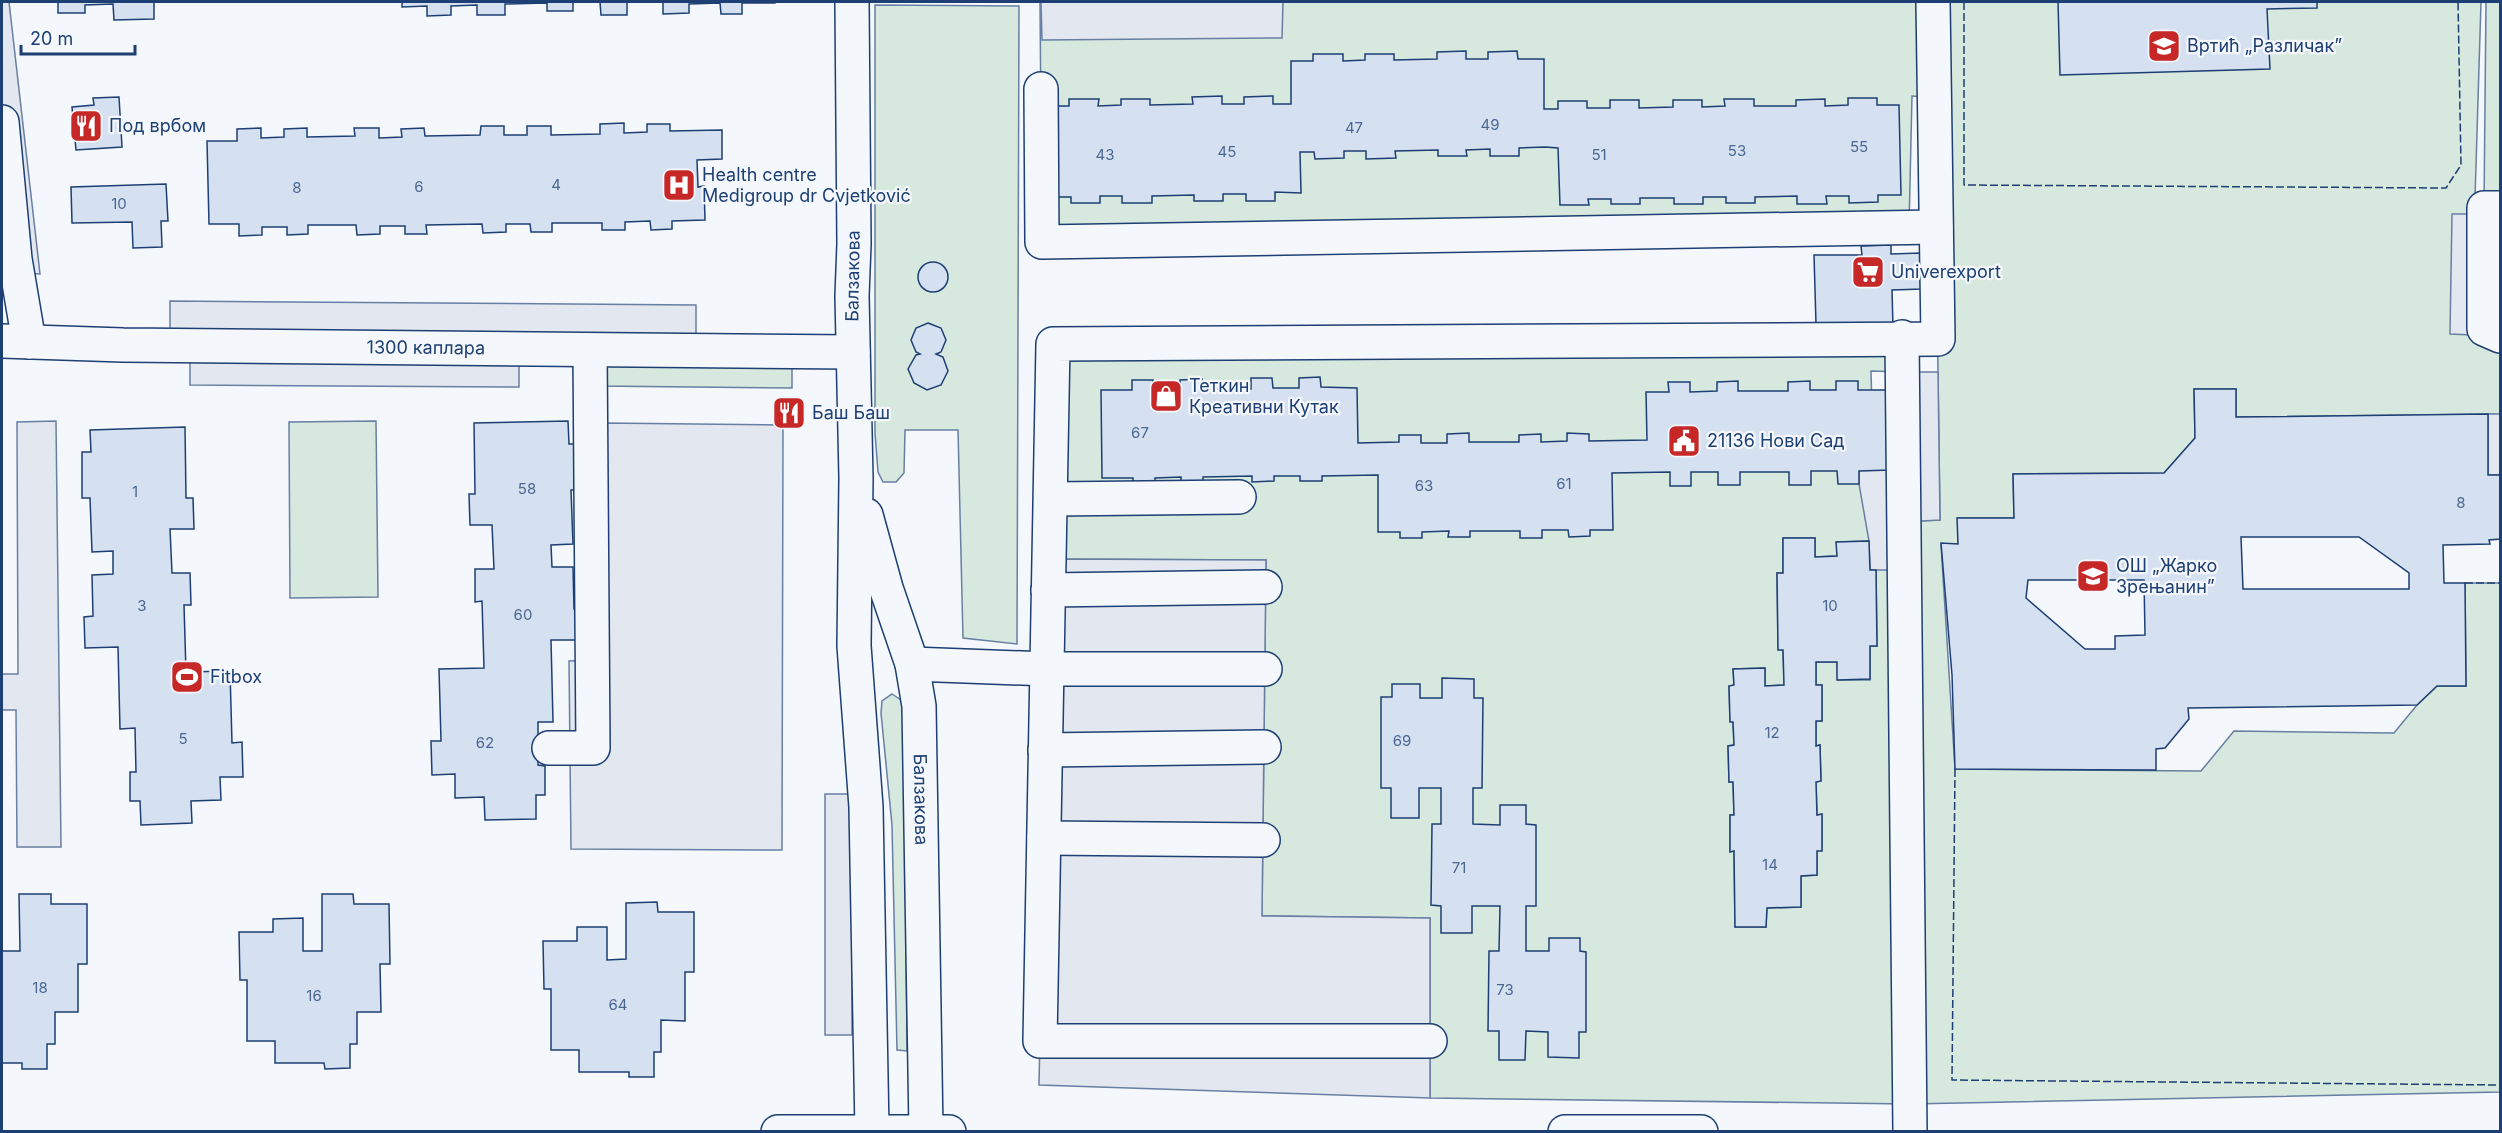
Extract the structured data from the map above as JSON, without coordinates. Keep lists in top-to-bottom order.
{
  "streets": {
    "street": ["Балзакова", "1300 каплара"]
  },
  "crossings": [
    ["Балзакова", "1300 каплара"]
  ],
  "places": {
    "school or university": ["Вртић „Различак”", "ОШ „Жарко Зрењанин”"],
    "restaurant": ["Под врбом", "Баш Баш"],
    "hospital": ["Health centre Medigroup dr Cvjetković"],
    "supermarket": ["Univerexport"],
    "shop": ["Теткин Креативни Кутак"],
    "public building": ["21136 Нови Сад"],
    "sports": ["Fitbox"]
  },
  "house_numbers": [
    "49",
    "47",
    "55",
    "53",
    "45",
    "43",
    "51",
    "4",
    "6",
    "8",
    "10",
    "67",
    "61",
    "63",
    "58",
    "1",
    "8",
    "3",
    "10",
    "60",
    "12",
    "5",
    "69",
    "62",
    "14",
    "71",
    "18",
    "73",
    "16",
    "64"
  ],
  "scale_bar": "20 m"
}
